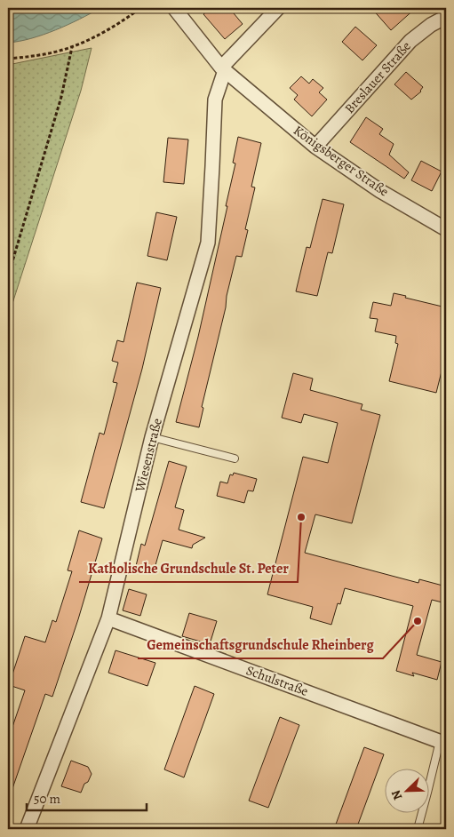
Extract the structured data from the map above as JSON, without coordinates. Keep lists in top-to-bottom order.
{
  "streets": {
    "street": [
      "Breslauer Straße",
      "Königsberger Straße",
      "Wiesenstraße",
      "Schulstraße"
    ]
  },
  "crossings": [
    ["Breslauer Straße", "Königsberger Straße"],
    ["Königsberger Straße", "Wiesenstraße"],
    ["Wiesenstraße", "Schulstraße"]
  ],
  "places": ["Katholische Grundschule St. Peter", "Gemeinschaftsgrundschule Rheinberg"],
  "scale_bar": "50 m",
  "north": "bottom left"
}
